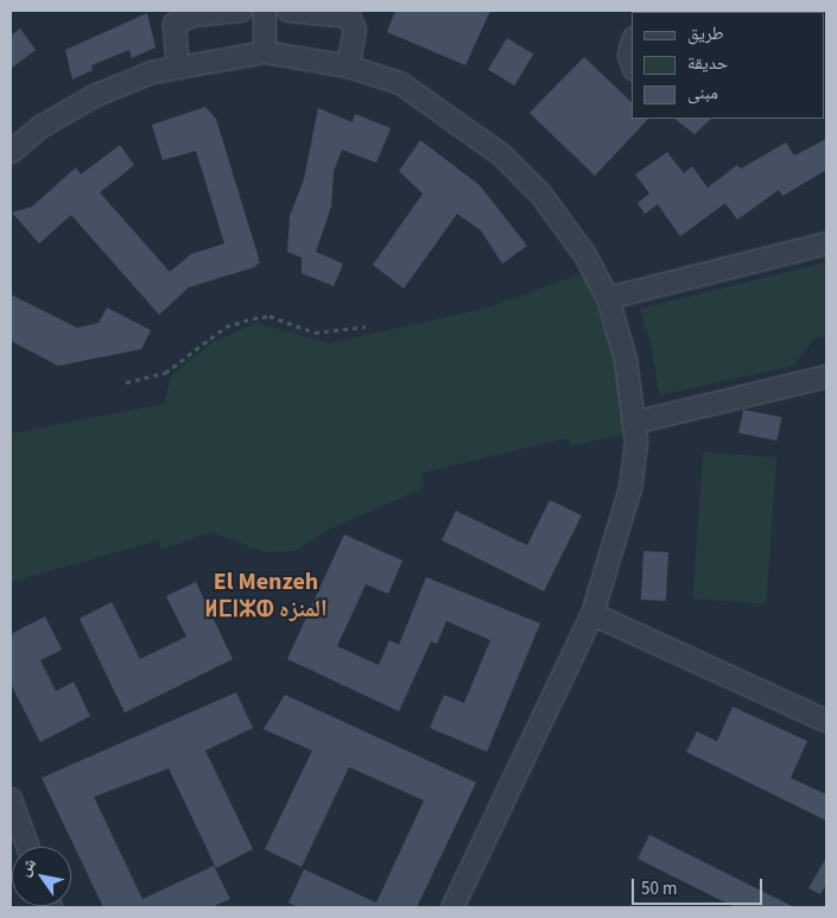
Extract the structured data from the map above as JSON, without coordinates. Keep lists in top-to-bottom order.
{
  "districts": ["El Menzeh ⵍⵎⵏⵣⵀ المنزه"],
  "legend": ["طريق", "حديقة", "مبنى"],
  "scale_bar": "50 m",
  "north": "top left"
}
